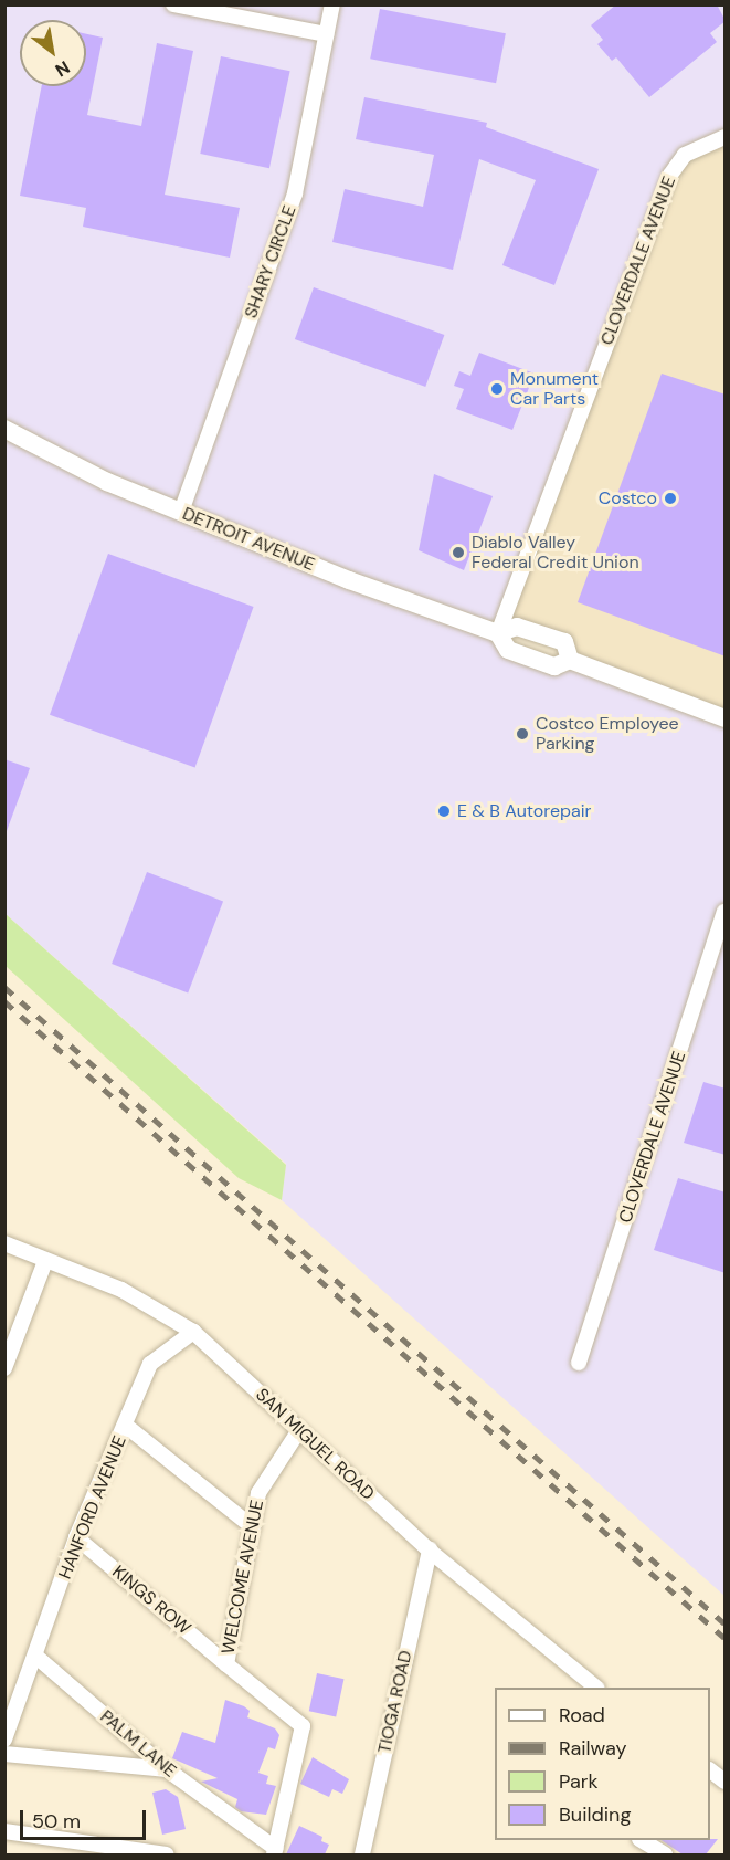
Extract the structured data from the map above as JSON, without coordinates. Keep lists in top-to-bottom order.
{
  "streets": {
    "street": [
      "CLOVERDALE AVENUE",
      "SHARY CIRCLE",
      "DETROIT AVENUE",
      "SAN MIGUEL ROAD",
      "HANFORD AVENUE",
      "WELCOME AVENUE",
      "KINGS ROW",
      "TIOGA ROAD",
      "PALM LANE"
    ]
  },
  "crossings": [
    ["CLOVERDALE AVENUE", "DETROIT AVENUE"],
    ["SHARY CIRCLE", "DETROIT AVENUE"],
    ["SAN MIGUEL ROAD", "HANFORD AVENUE"],
    ["SAN MIGUEL ROAD", "WELCOME AVENUE"],
    ["SAN MIGUEL ROAD", "TIOGA ROAD"],
    ["HANFORD AVENUE", "KINGS ROW"],
    ["HANFORD AVENUE", "PALM LANE"],
    ["WELCOME AVENUE", "KINGS ROW"],
    ["WELCOME AVENUE", "PALM LANE"]
  ],
  "places": [
    "Monument Car Parts",
    "Costco",
    "Diablo Valley Federal Credit Union",
    "Costco Employee Parking",
    "E & B Autorepair"
  ],
  "legend": [
    "Road",
    "Railway",
    "Park",
    "Building"
  ],
  "scale_bar": "50 m",
  "north": "bottom right"
}
